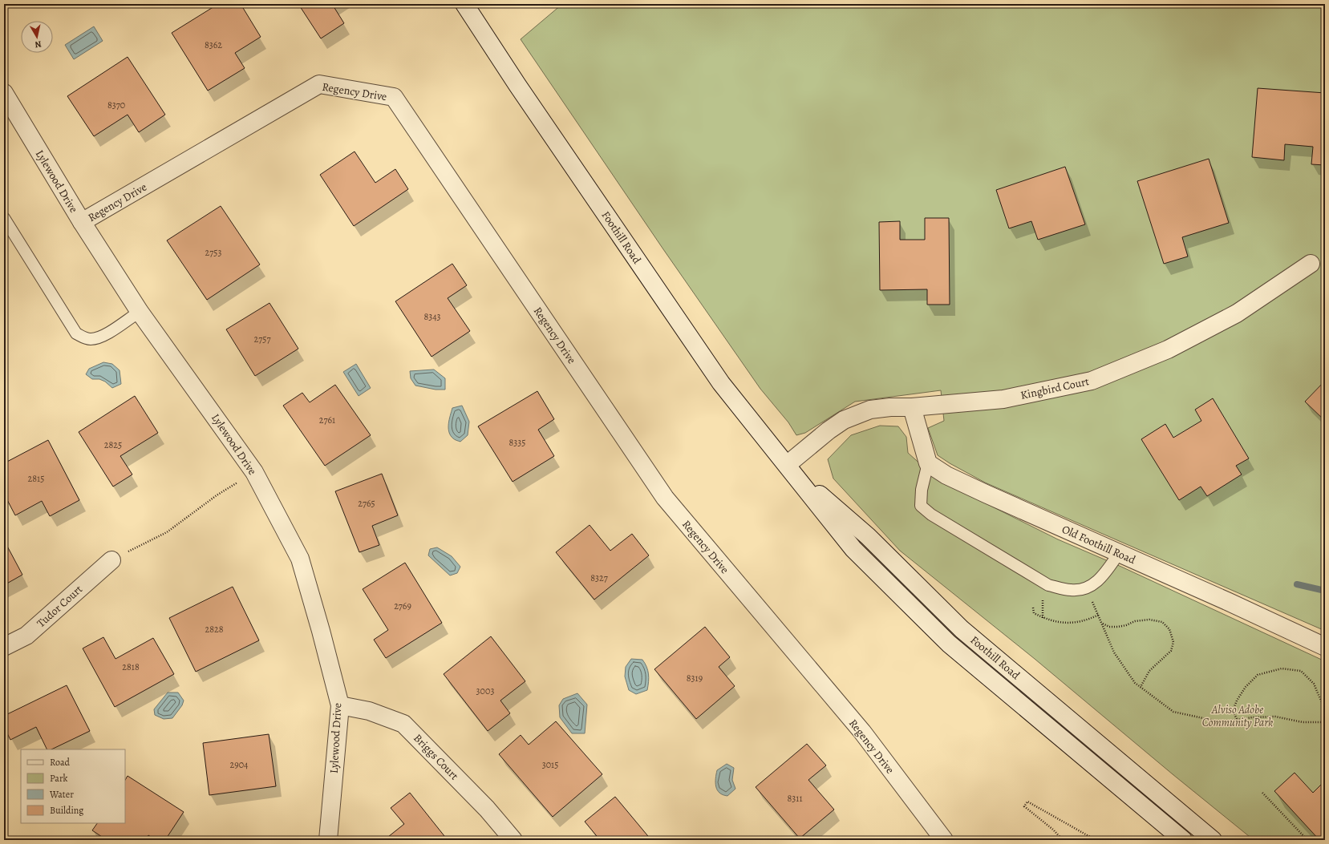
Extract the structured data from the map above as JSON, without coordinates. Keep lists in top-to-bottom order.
{
  "streets": {
    "street": [
      "Regency Drive",
      "Lylewood Drive",
      "Foothill Road",
      "Kingbird Court",
      "Old Foothill Road",
      "Tudor Court",
      "Briggs Court"
    ]
  },
  "crossings": [
    ["Regency Drive", "Lylewood Drive"],
    ["Lylewood Drive", "Briggs Court"],
    ["Foothill Road", "Kingbird Court"]
  ],
  "parks": ["Alviso Adobe Community Park"],
  "house_numbers": [
    "8362",
    "8370",
    "2753",
    "8343",
    "2757",
    "2761",
    "8335",
    "2825",
    "2815",
    "2765",
    "8327",
    "2769",
    "2828",
    "2818",
    "8319",
    "3003",
    "2904",
    "3015",
    "8311"
  ],
  "legend": [
    "Road",
    "Park",
    "Water",
    "Building"
  ],
  "north": "bottom"
}
